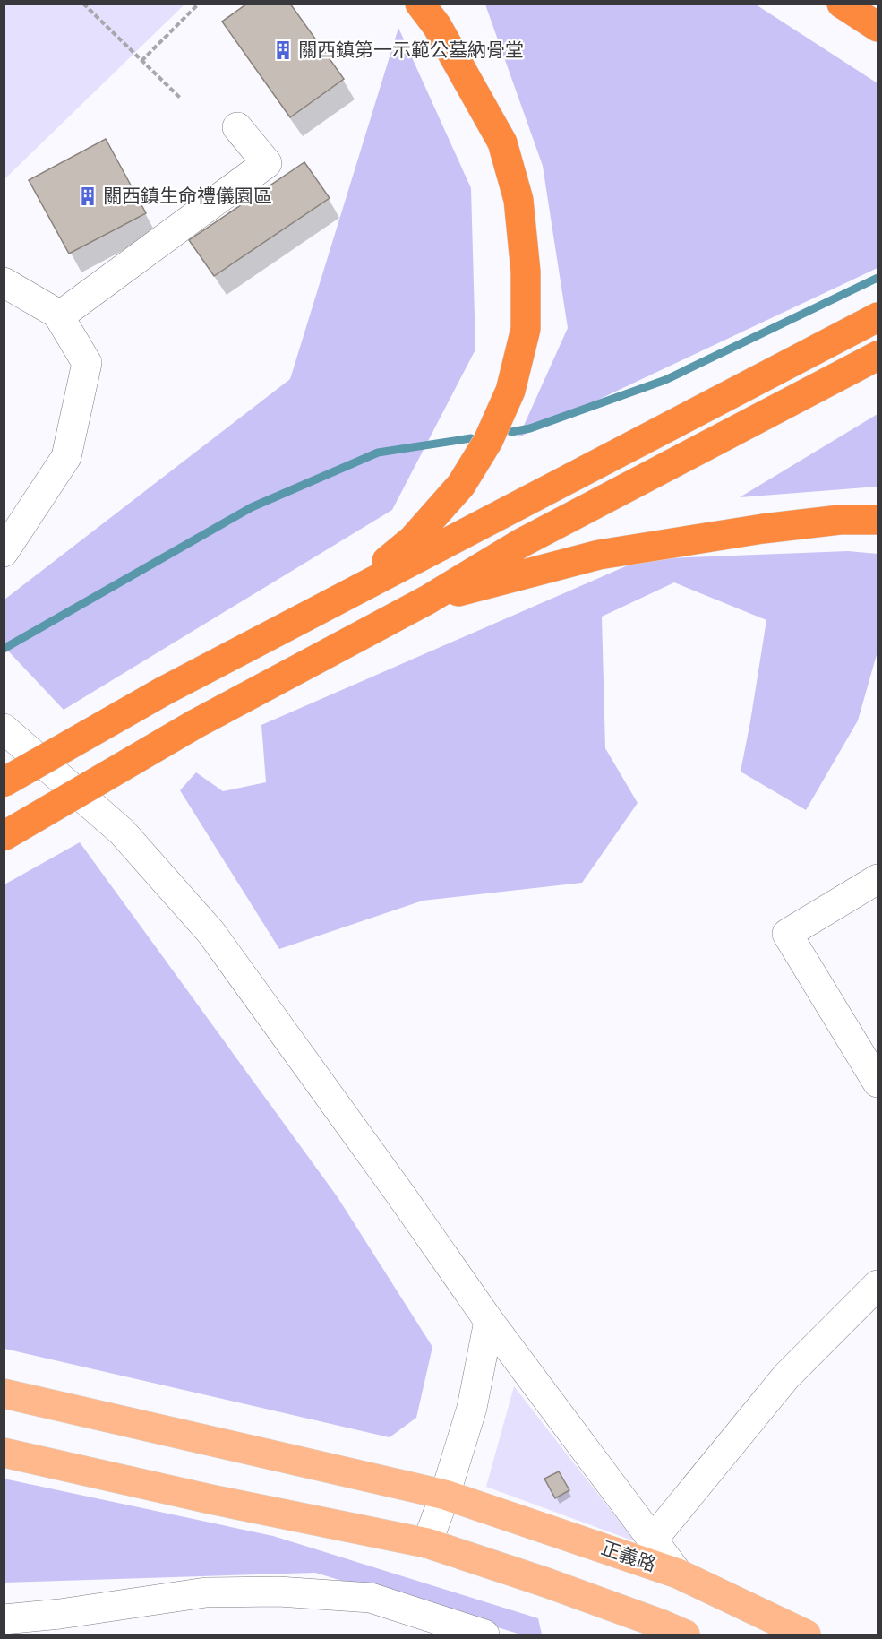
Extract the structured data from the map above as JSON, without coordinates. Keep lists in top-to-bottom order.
{
  "streets": {
    "main road": ["正義路"]
  },
  "places": {
    "building": ["關西鎮第一示範公墓納骨堂", "關西鎮生命禮儀園區"]
  }
}
